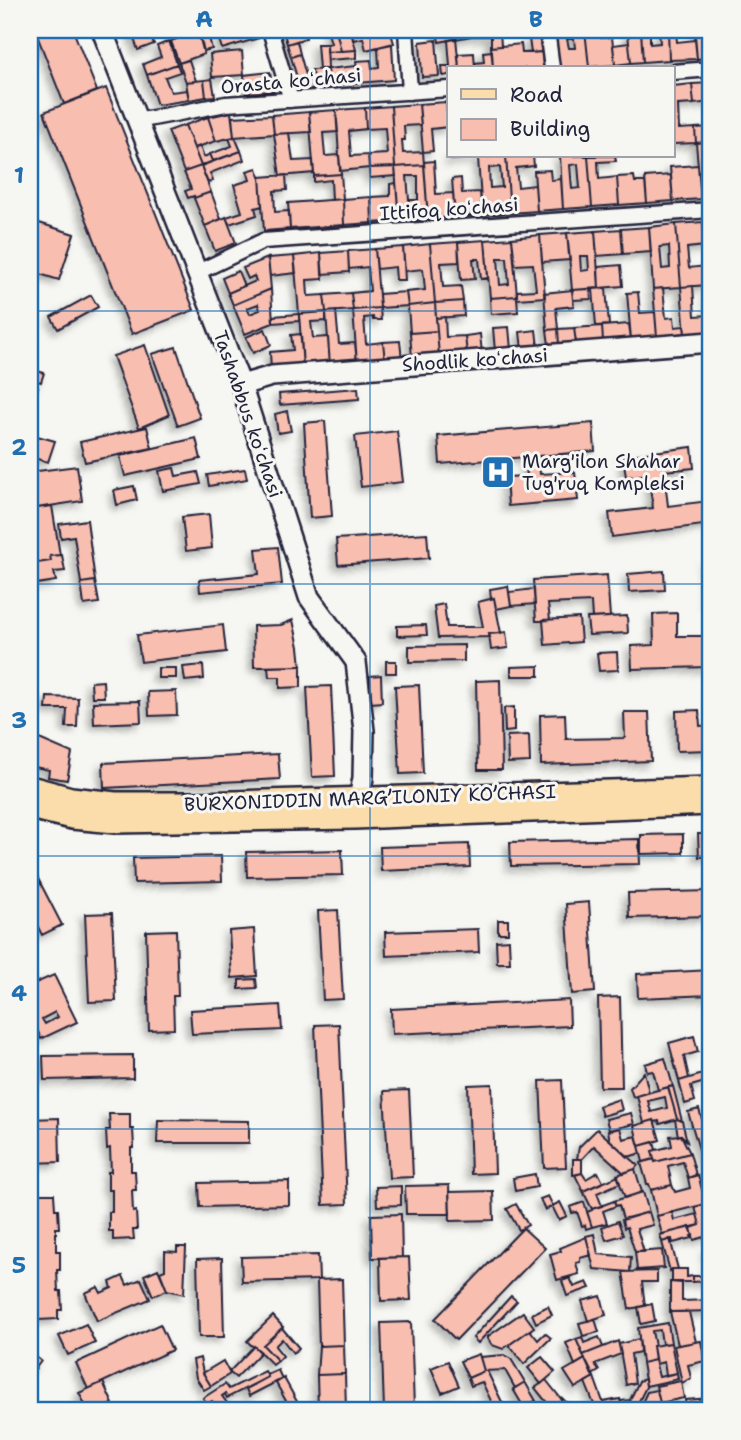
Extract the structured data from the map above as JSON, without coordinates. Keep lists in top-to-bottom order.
{
  "streets": {
    "main road": ["BURXONIDDIN MARG’ILONIY KO’CHASI"],
    "street": [
      "Orasta koʻchasi",
      "Ittifoq koʻchasi",
      "Shodlik koʻchasi",
      "Tashabbus koʻchasi"
    ]
  },
  "crossings": [
    ["Orasta koʻchasi", "Tashabbus koʻchasi"],
    ["Ittifoq koʻchasi", "Tashabbus koʻchasi"],
    ["Shodlik koʻchasi", "Tashabbus koʻchasi"],
    ["Tashabbus koʻchasi", "BURXONIDDIN MARG’ILONIY KO’CHASI"]
  ],
  "places": {
    "hospital": ["Marg'ilon Shahar Tug'ruq Kompleksi"]
  },
  "legend": ["Road", "Building"],
  "grid": {
    "columns": ["A", "B"],
    "rows": [
      "1",
      "2",
      "3",
      "4",
      "5"
    ]
  }
}
